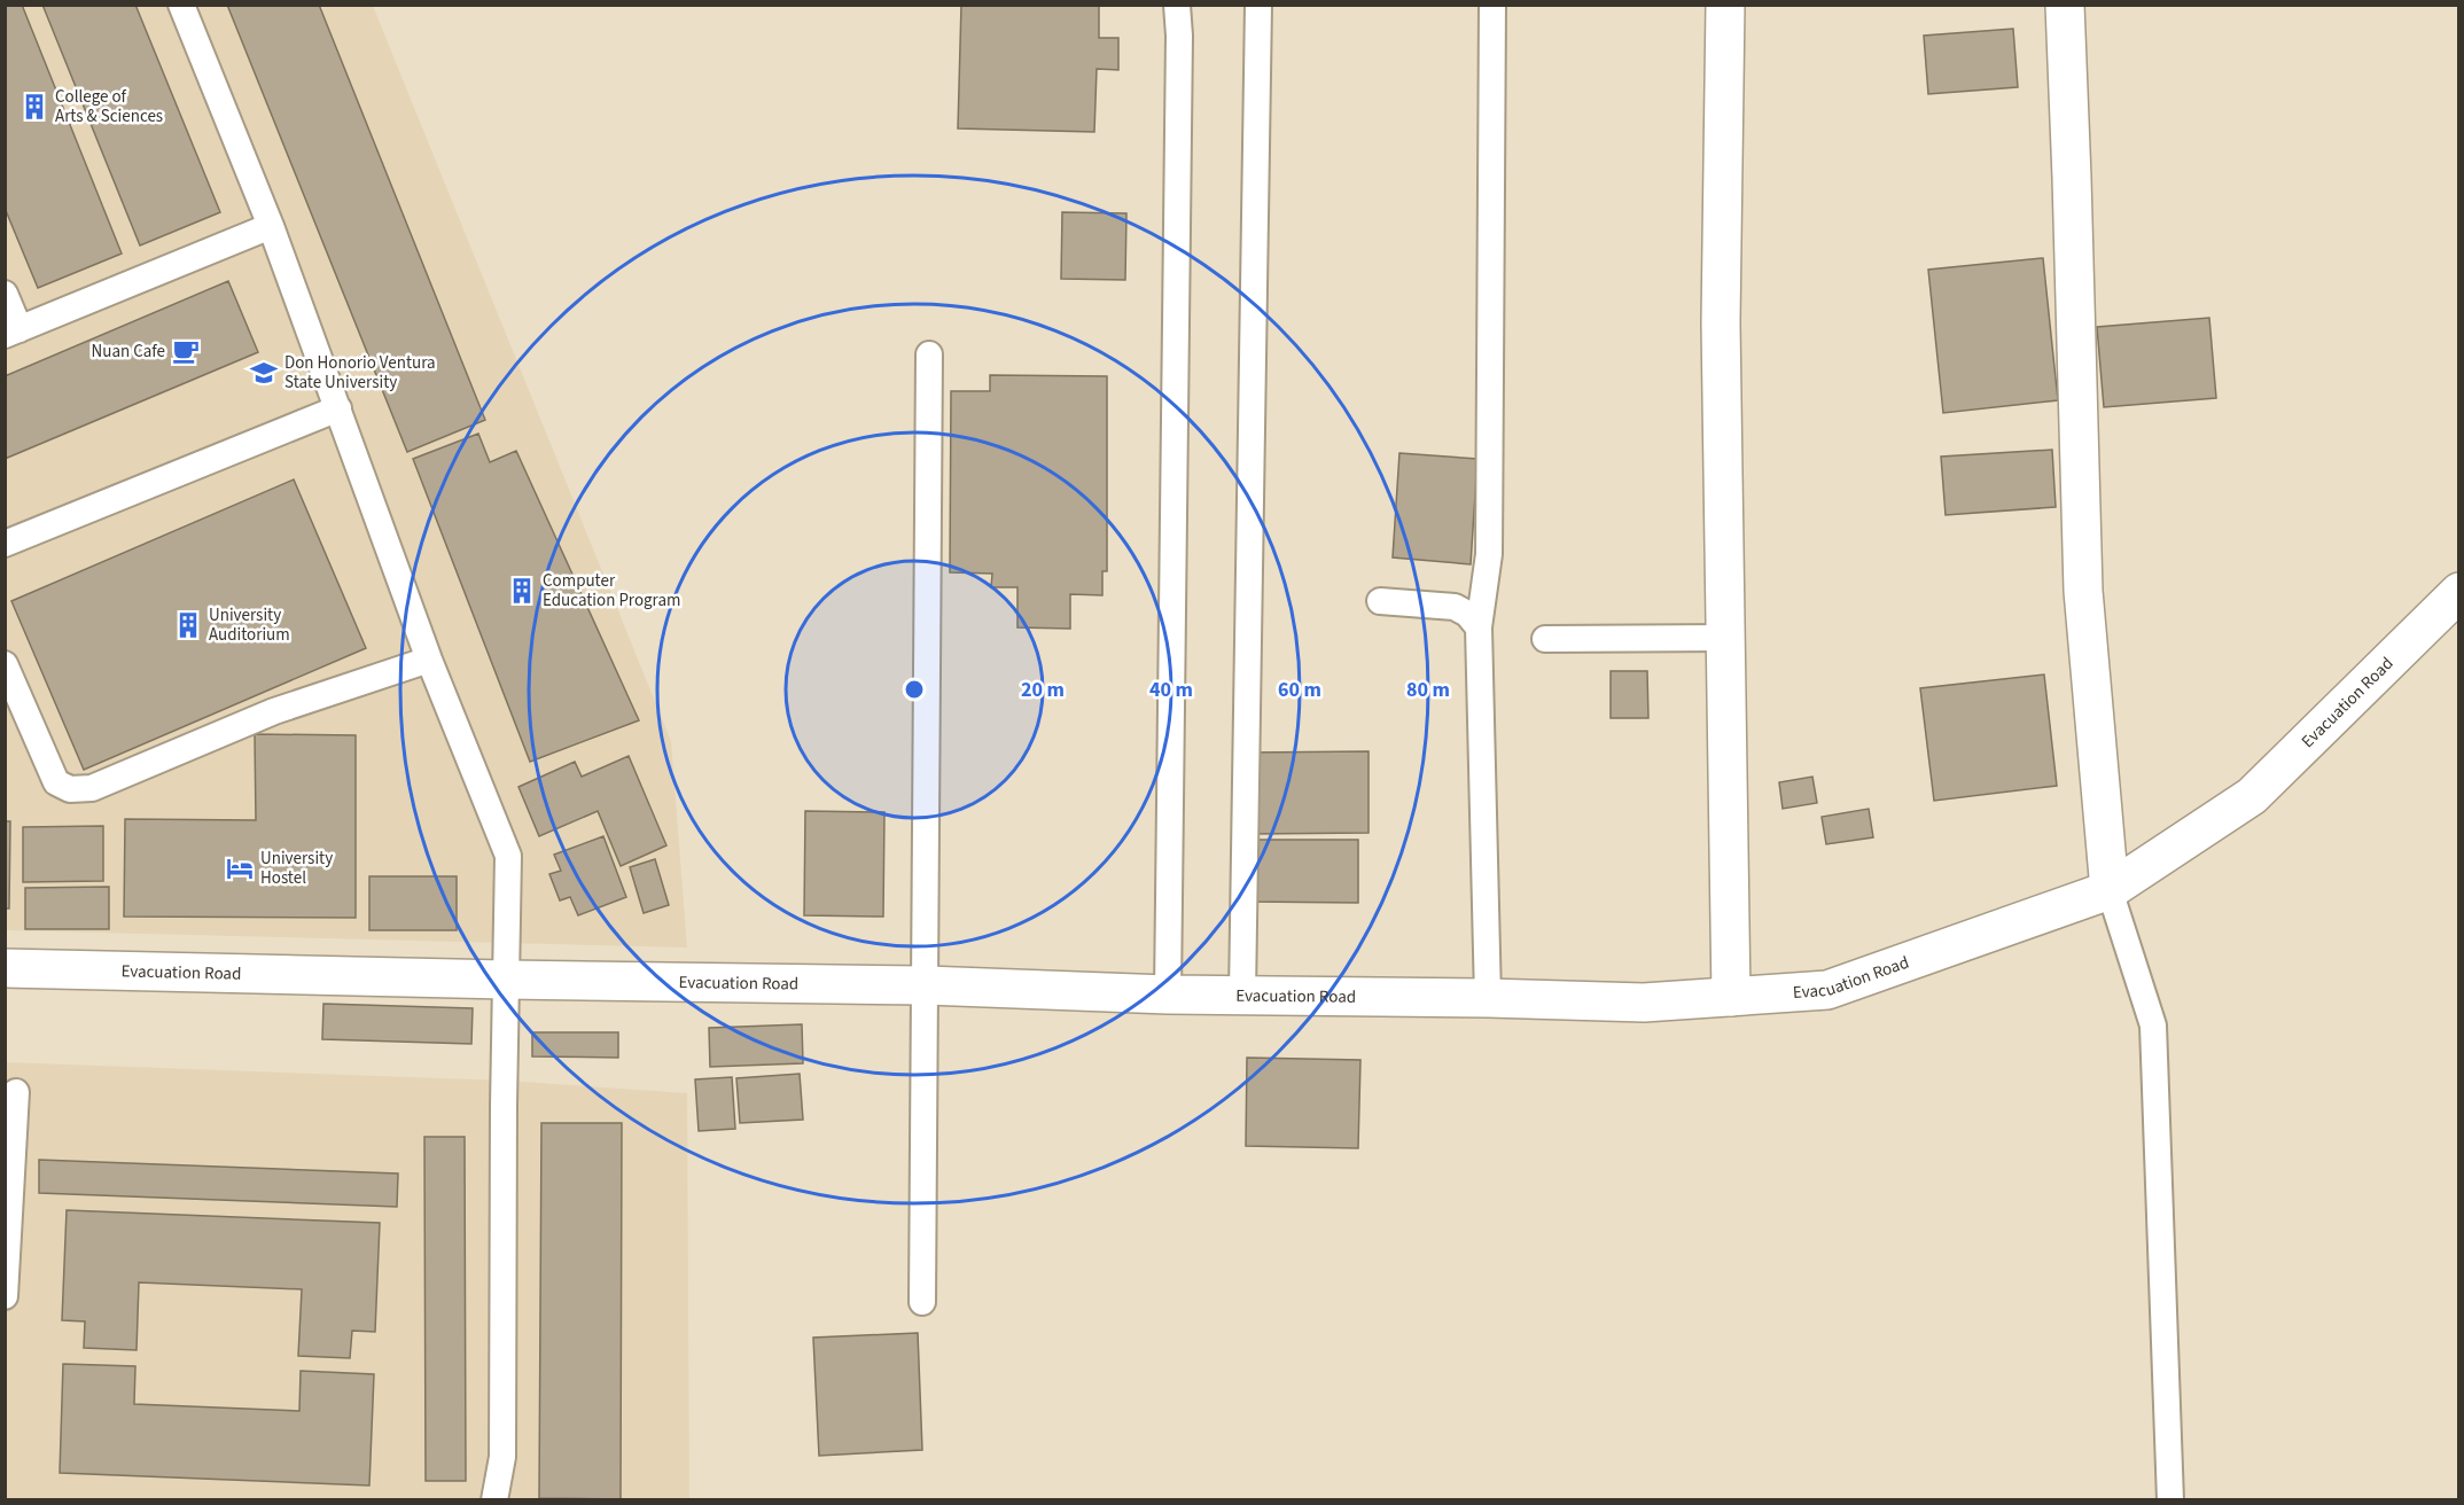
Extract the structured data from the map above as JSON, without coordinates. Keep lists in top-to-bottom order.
{
  "streets": {
    "street": ["Evacuation Road"]
  },
  "places": {
    "building": ["College of Arts & Sciences", "Computer Education Program", "University Auditorium"],
    "cafe": ["Nuan Cafe"],
    "school or university": ["Don Honorio Ventura State University"],
    "hotel": ["University Hostel"]
  },
  "rings": [
    "20 m",
    "40 m",
    "60 m",
    "80 m"
  ]
}
